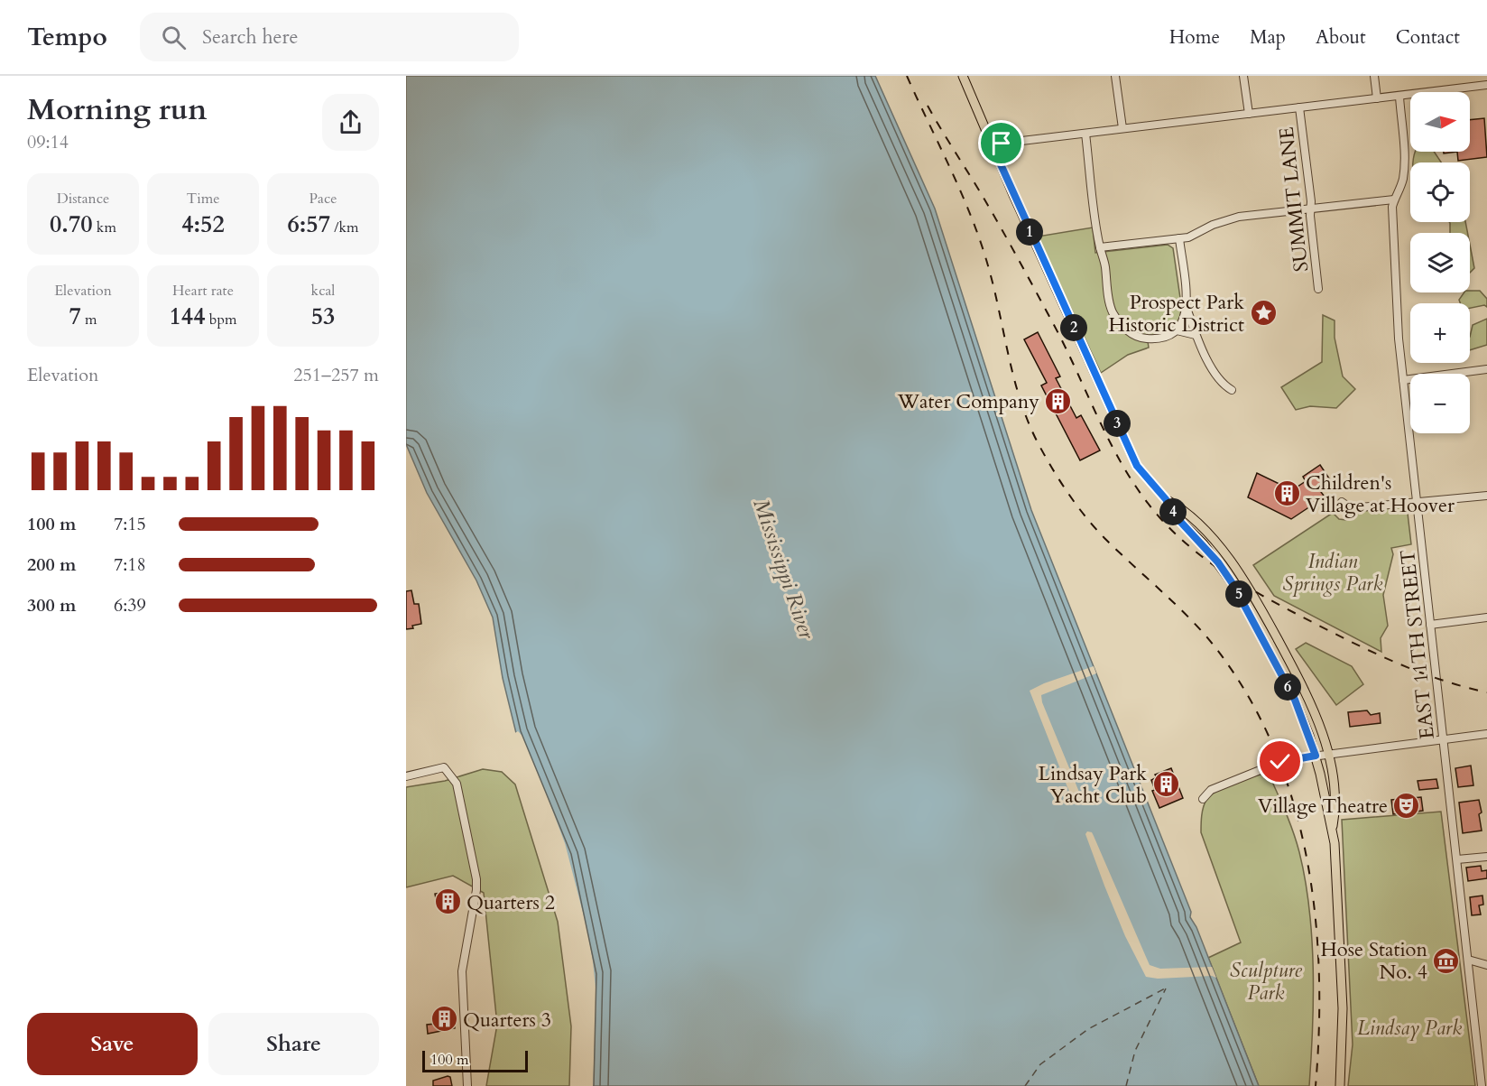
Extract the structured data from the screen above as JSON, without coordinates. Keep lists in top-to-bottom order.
{
  "streets": {
    "street": ["SUMMIT LANE", "EAST 11TH STREET"]
  },
  "water": ["Mississippi River"],
  "parks": ["Indian Springs Park", "Sculpture Park", "Lindsay Park"],
  "places": {
    "place": ["Prospect Park Historic District"],
    "building": [
      "Water Company",
      "Children's Village at Hoover",
      "Lindsay Park Yacht Club",
      "Quarters 2",
      "Quarters 3"
    ],
    "theatre": ["Village Theatre"],
    "museum": ["Hose Station No. 4"]
  },
  "scale_bar": "100 m",
  "north": "right",
  "page": {
    "header": "Tempo",
    "search": "Search here",
    "nav": [
      "Home",
      "Map",
      "About",
      "Contact"
    ],
    "heading": ["Morning run", "09:14"],
    "map_buttons": ["+", "−"],
    "stats": [
      ["Distance", "0.70 km"],
      ["Time", "4:52"],
      ["Pace", "6:57 /km"],
      ["Elevation", "7 m"],
      ["Heart rate", "144 bpm"],
      ["kcal", "53"]
    ],
    "pins": [
      "1",
      "2",
      "3",
      "4",
      "5",
      "6"
    ],
    "chart": ["Elevation", "251–257 m"],
    "list": [
      {
        "name": "100 m",
        "note": "7:15"
      },
      {
        "name": "200 m",
        "note": "7:18"
      },
      {
        "name": "300 m",
        "note": "6:39"
      }
    ],
    "buttons": ["Save", "Share"],
    "scale": "100 m"
  }
}
